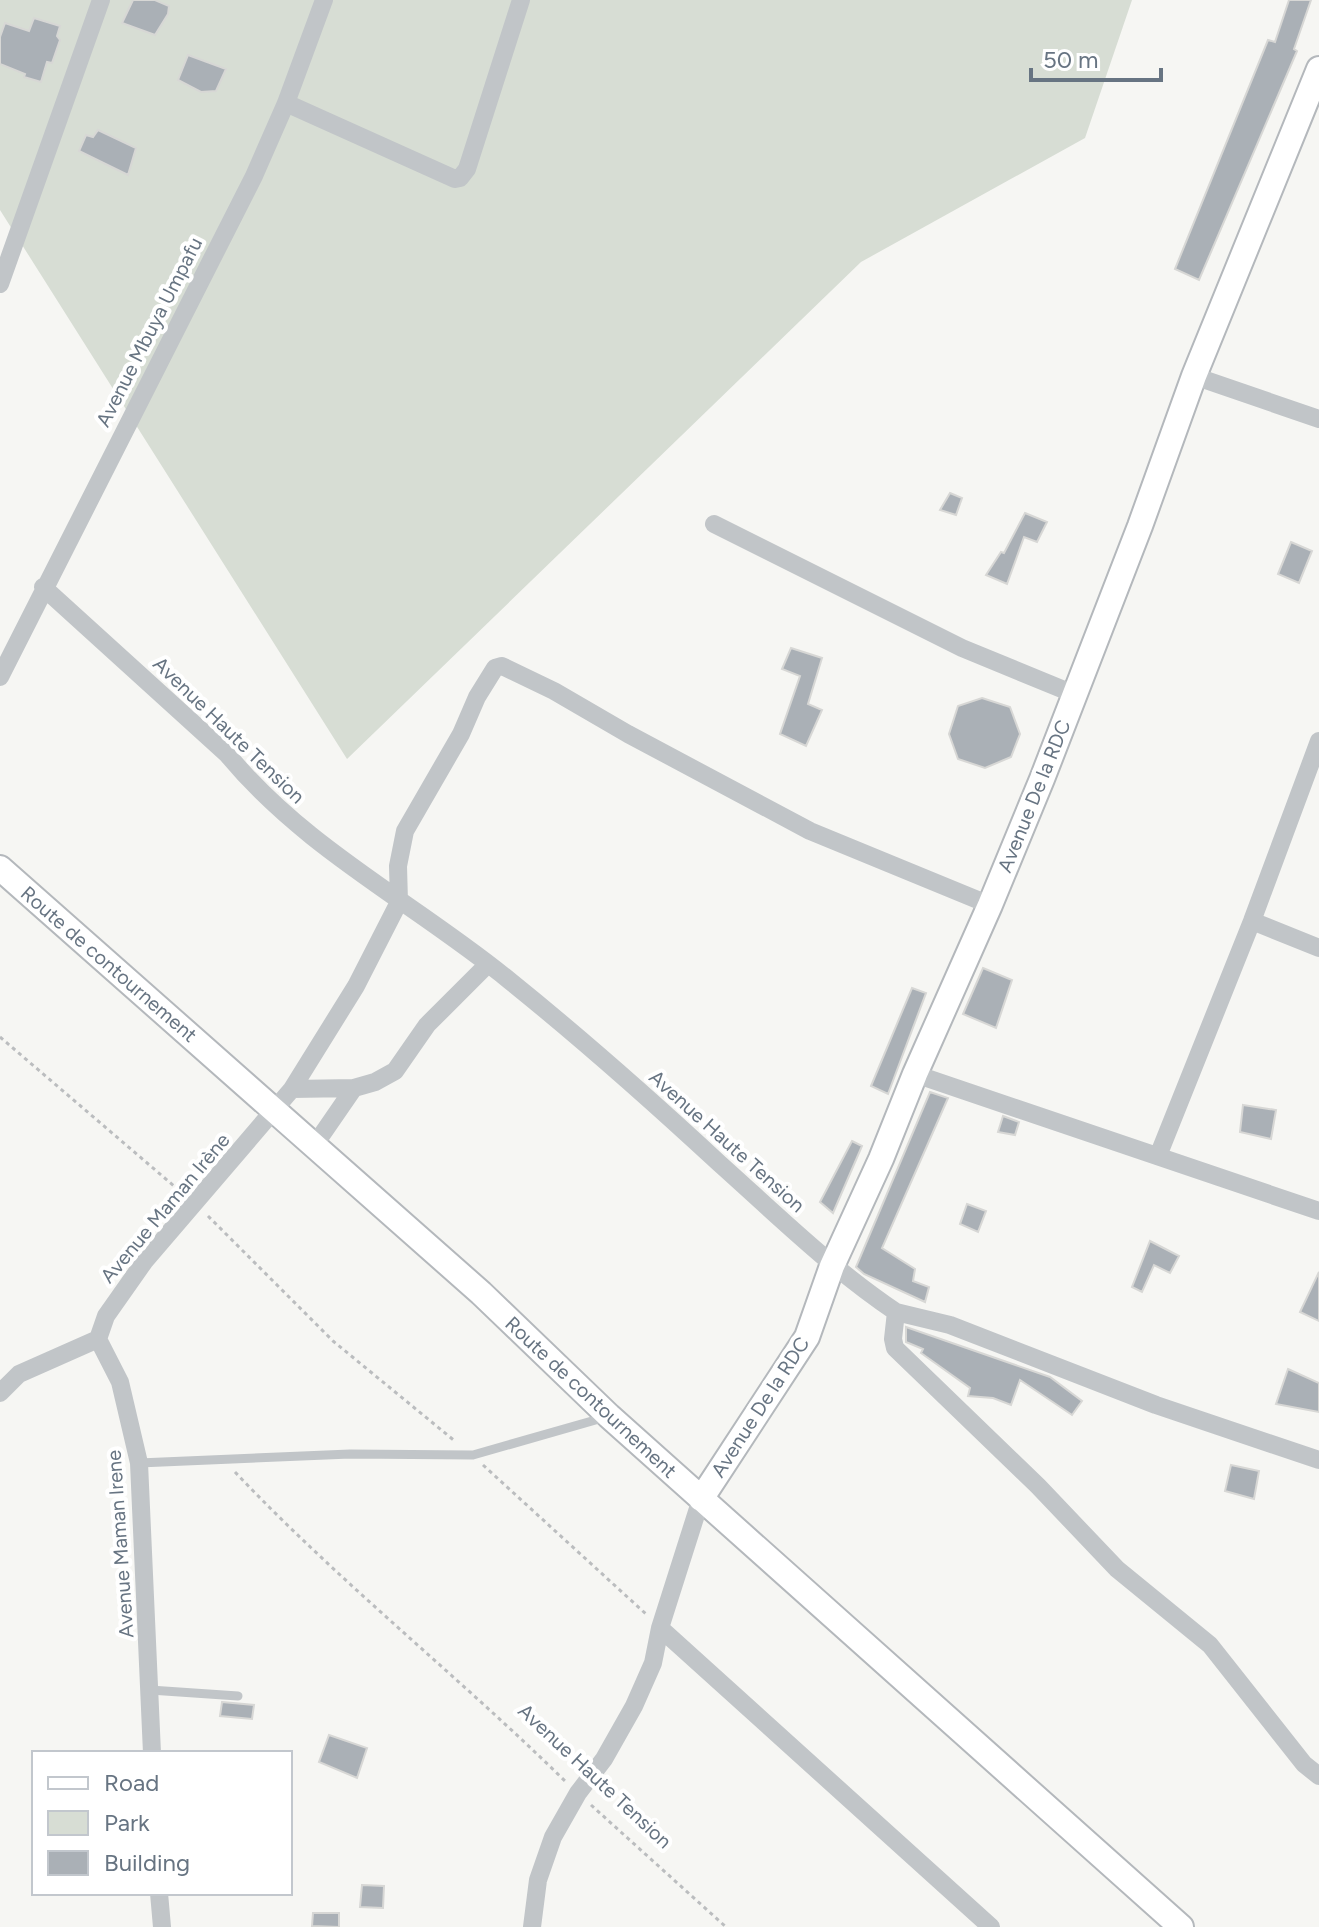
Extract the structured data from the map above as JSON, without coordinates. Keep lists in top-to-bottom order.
{
  "streets": {
    "street": [
      "Avenue Mbuya Umpafu",
      "Avenue Haute Tension",
      "Avenue De la RDC",
      "Route de contournement",
      "Avenue Maman Irène",
      "Avenue Maman Irene"
    ]
  },
  "crossings": [
    ["Avenue Mbuya Umpafu", "Avenue Haute Tension"],
    ["Avenue Haute Tension", "Avenue De la RDC"],
    ["Avenue Haute Tension", "Avenue Maman Irène"],
    ["Avenue De la RDC", "Route de contournement"],
    ["Route de contournement", "Avenue Maman Irène"],
    ["Avenue Maman Irène", "Avenue Maman Irene"]
  ],
  "legend": ["Road", "Park", "Building"],
  "scale_bar": "50 m"
}
